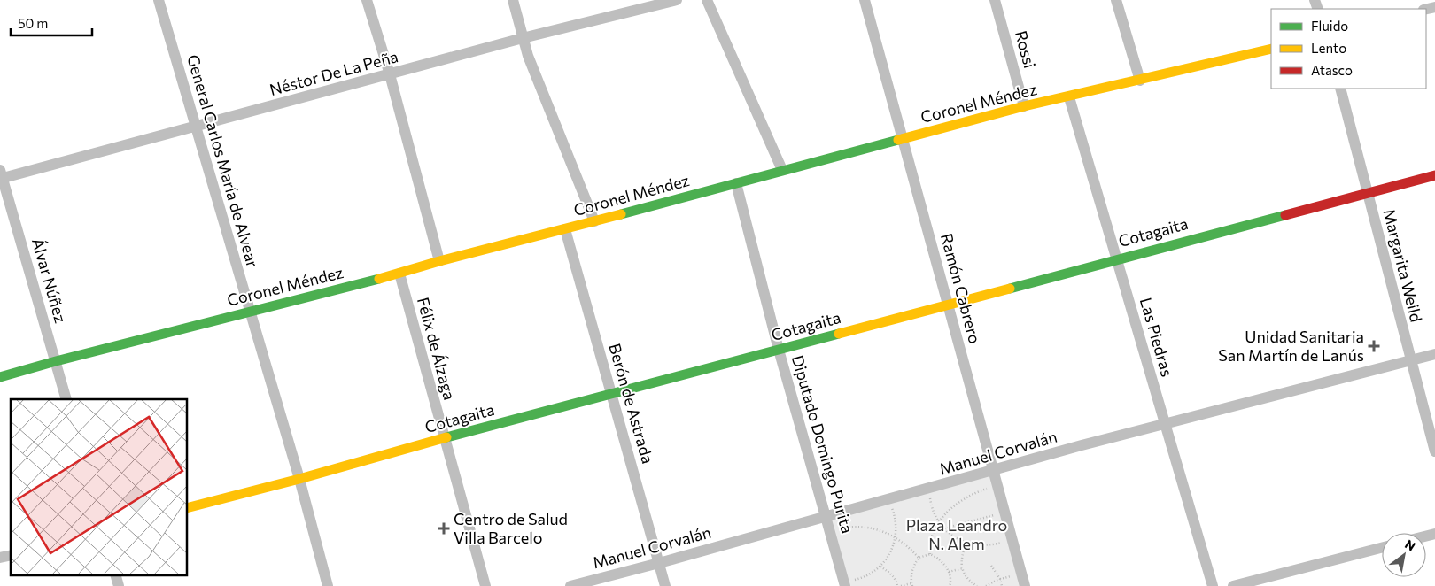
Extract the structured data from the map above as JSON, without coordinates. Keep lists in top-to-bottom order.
{
  "streets": {
    "street": [
      "Rossi",
      "Néstor De La Peña",
      "Coronel Méndez",
      "General Carlos María de Alvear",
      "Cotagaita",
      "Margarita Weild",
      "Álvar Núñez",
      "Ramón Cabrero",
      "Las Piedras",
      "Félix de Álzaga",
      "Berón de Astrada",
      "Diputado Domingo Purita",
      "Manuel Corvalán"
    ]
  },
  "crossings": [
    ["Rossi", "Coronel Méndez"],
    ["Néstor De La Peña", "General Carlos María de Alvear"],
    ["Néstor De La Peña", "Álvar Núñez"],
    ["Coronel Méndez", "General Carlos María de Alvear"],
    ["Coronel Méndez", "Álvar Núñez"],
    ["Coronel Méndez", "Ramón Cabrero"],
    ["Coronel Méndez", "Las Piedras"],
    ["Coronel Méndez", "Félix de Álzaga"],
    ["Coronel Méndez", "Berón de Astrada"],
    ["Coronel Méndez", "Diputado Domingo Purita"],
    ["General Carlos María de Alvear", "Cotagaita"],
    ["Cotagaita", "Margarita Weild"],
    ["Cotagaita", "Ramón Cabrero"],
    ["Cotagaita", "Las Piedras"],
    ["Cotagaita", "Félix de Álzaga"],
    ["Cotagaita", "Berón de Astrada"],
    ["Cotagaita", "Diputado Domingo Purita"],
    ["Margarita Weild", "Manuel Corvalán"],
    ["Ramón Cabrero", "Manuel Corvalán"],
    ["Las Piedras", "Manuel Corvalán"],
    ["Berón de Astrada", "Manuel Corvalán"],
    ["Diputado Domingo Purita", "Manuel Corvalán"]
  ],
  "parks": ["Plaza Leandro N. Alem"],
  "places": {
    "health": ["Unidad Sanitaria San Martín de Lanús", "Centro de Salud Villa Barcelo"]
  },
  "legend": ["Fluido", "Lento", "Atasco"],
  "scale_bar": "50 m",
  "north": "top right"
}
